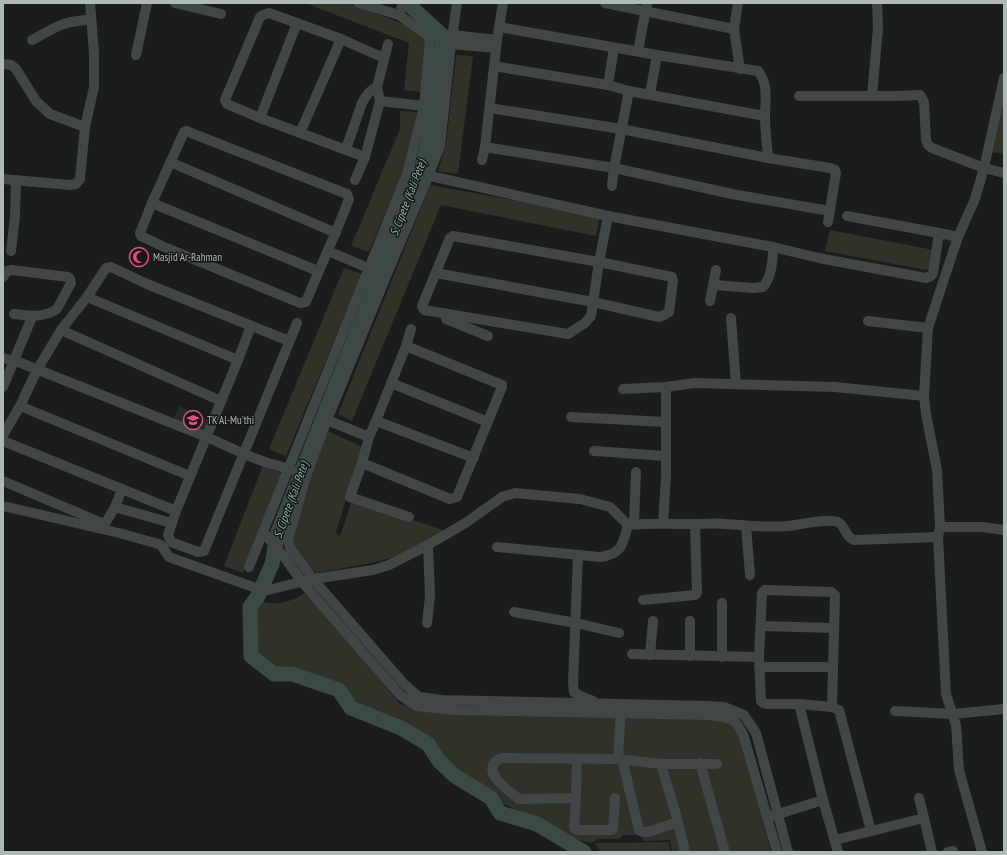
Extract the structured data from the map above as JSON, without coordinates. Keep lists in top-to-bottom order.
{
  "water": ["S. Cipete (Kali Pete)"],
  "places": {
    "mosque": ["Masjid Ar-Rahman"],
    "school or university": ["TK Al-Mu'thi"]
  }
}
